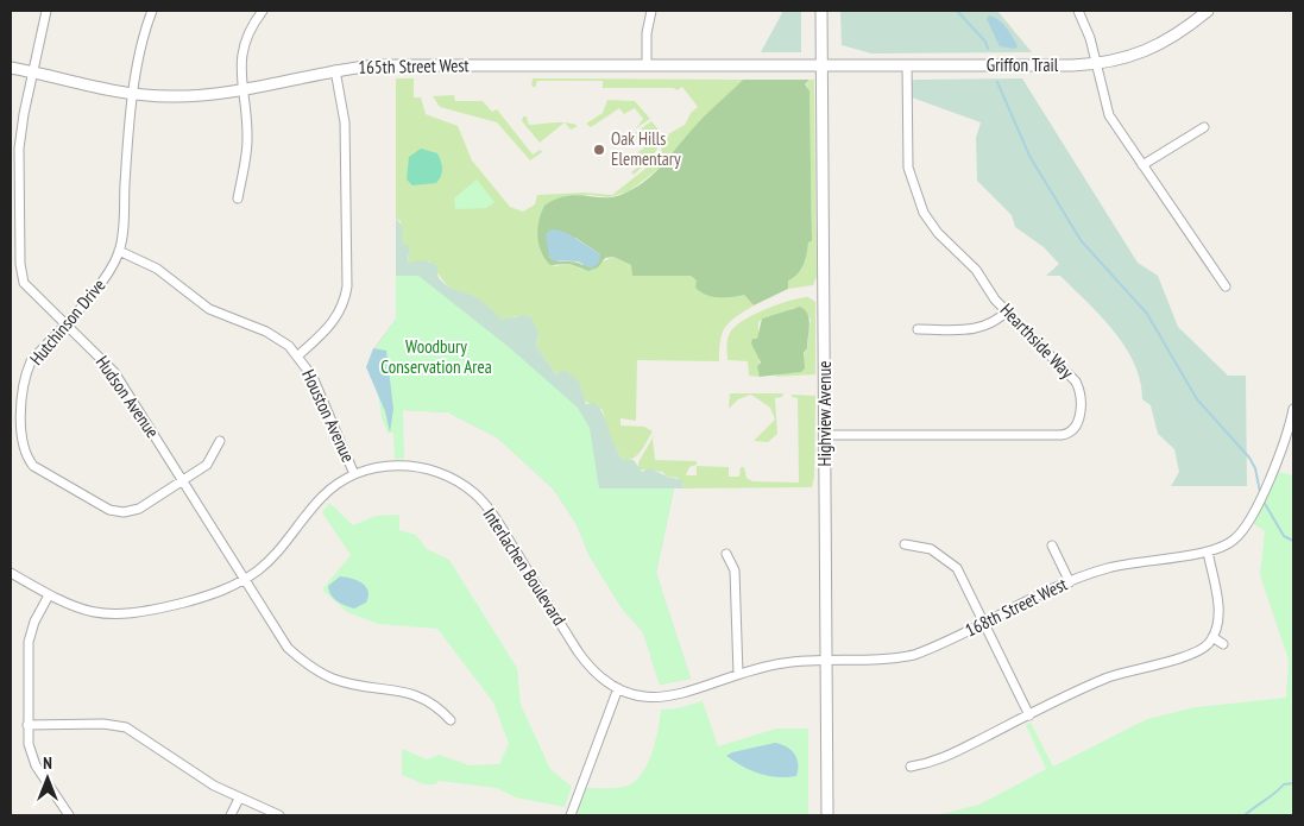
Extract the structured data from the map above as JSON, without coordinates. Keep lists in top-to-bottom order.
{
  "streets": {
    "street": [
      "Griffon Trail",
      "165th Street West",
      "Hutchinson Drive",
      "Hearthside Way",
      "Hudson Avenue",
      "Highview Avenue",
      "Houston Avenue",
      "Interlachen Boulevard",
      "168th Street West"
    ]
  },
  "crossings": [
    ["Griffon Trail", "165th Street West"],
    ["Griffon Trail", "Hearthside Way"],
    ["Griffon Trail", "Highview Avenue"],
    ["165th Street West", "Hutchinson Drive"],
    ["165th Street West", "Hudson Avenue"],
    ["165th Street West", "Highview Avenue"],
    ["Hutchinson Drive", "Hudson Avenue"],
    ["Hutchinson Drive", "Houston Avenue"],
    ["Hearthside Way", "Highview Avenue"],
    ["Hudson Avenue", "Interlachen Boulevard"],
    ["Highview Avenue", "Interlachen Boulevard"],
    ["Highview Avenue", "168th Street West"],
    ["Houston Avenue", "Interlachen Boulevard"],
    ["Interlachen Boulevard", "168th Street West"]
  ],
  "parks": ["Woodbury Conservation Area"],
  "places": ["Oak Hills Elementary"],
  "north": "top"
}
